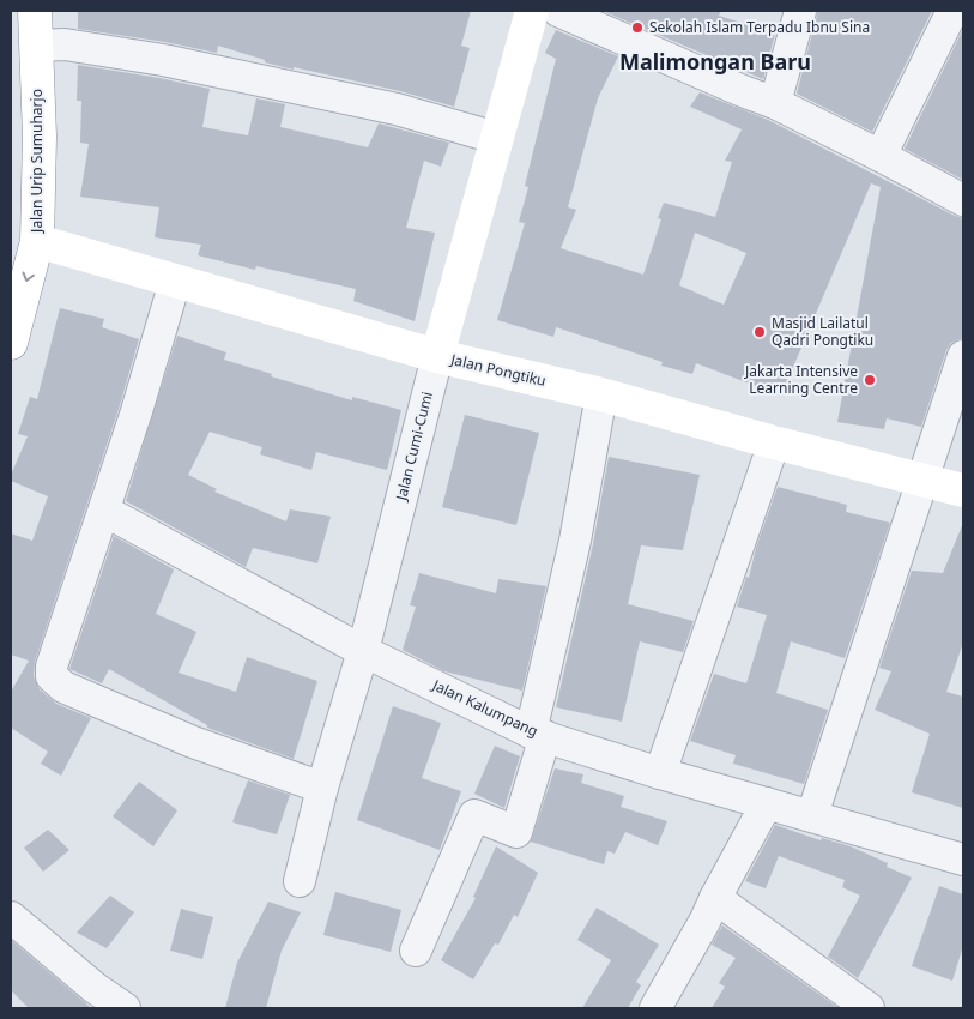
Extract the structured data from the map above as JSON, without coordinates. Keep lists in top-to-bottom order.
{
  "streets": {
    "main road": ["Jalan Urip Sumuharjo", "Jalan Pongtiku", "Jalan Cumi-Cumi"],
    "street": ["Jalan Kalumpang"]
  },
  "crossings": [
    ["Jalan Urip Sumuharjo", "Jalan Pongtiku"],
    ["Jalan Pongtiku", "Jalan Cumi-Cumi"],
    ["Jalan Cumi-Cumi", "Jalan Kalumpang"]
  ],
  "districts": ["Malimongan Baru"],
  "places": ["Sekolah Islam Terpadu Ibnu Sina", "Masjid Lailatul Qadri Pongtiku", "Jakarta Intensive Learning Centre"]
}
